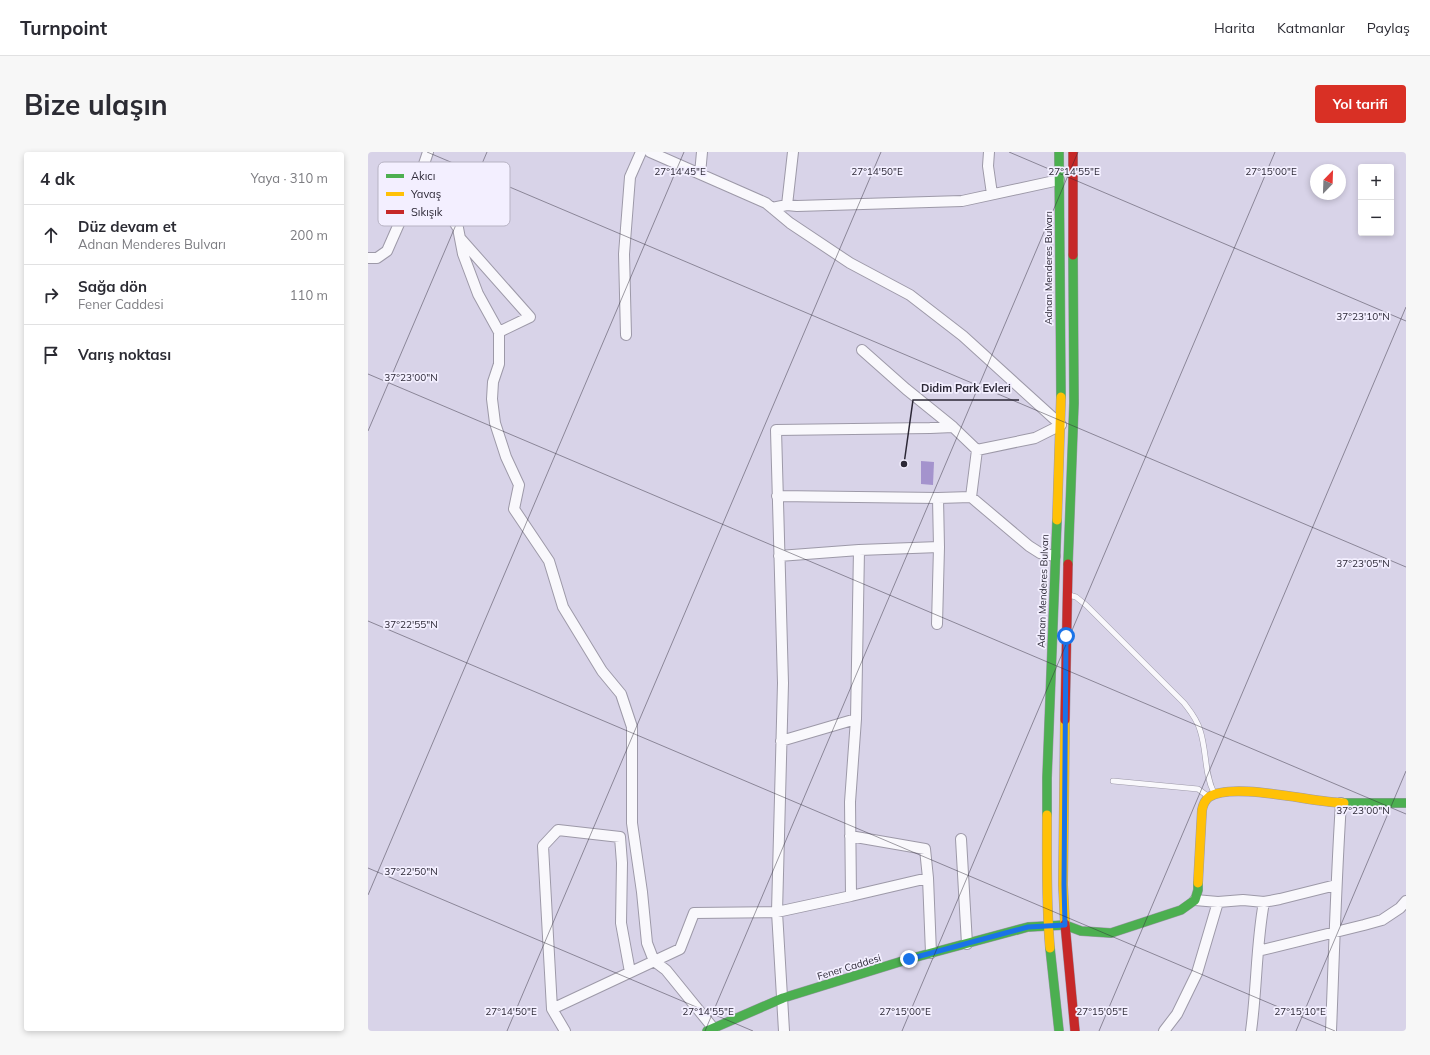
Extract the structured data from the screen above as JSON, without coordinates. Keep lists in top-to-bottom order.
{
  "streets": {
    "main road": ["Adnan Menderes Bulvarı", "Fener Caddesi"]
  },
  "crossings": [
    ["Adnan Menderes Bulvarı", "Fener Caddesi"]
  ],
  "places": ["Didim Park Evleri"],
  "legend": ["Akıcı", "Yavaş", "Sıkışık"],
  "north": "top right",
  "page": {
    "header": "Turnpoint",
    "nav": ["Harita", "Katmanlar", "Paylaş"],
    "buttons": "Yol tarifi",
    "title": "Bize ulaşın",
    "heading": ["4 dk", "Yaya · 310 m"],
    "map_buttons": ["+", "−"],
    "list": [
      ["Düz devam et", "Adnan Menderes Bulvarı", "200 m"],
      ["Sağa dön", "Fener Caddesi", "110 m"],
      "Varış noktası"
    ]
  },
  "coordinates": [
    "27°14'45\"E",
    "27°14'50\"E",
    "27°14'55\"E",
    "27°15'00\"E",
    "37°23'10\"N",
    "37°23'00\"N",
    "37°23'05\"N",
    "37°22'55\"N",
    "37°22'50\"N",
    "27°15'05\"E",
    "27°15'10\"E"
  ]
}
